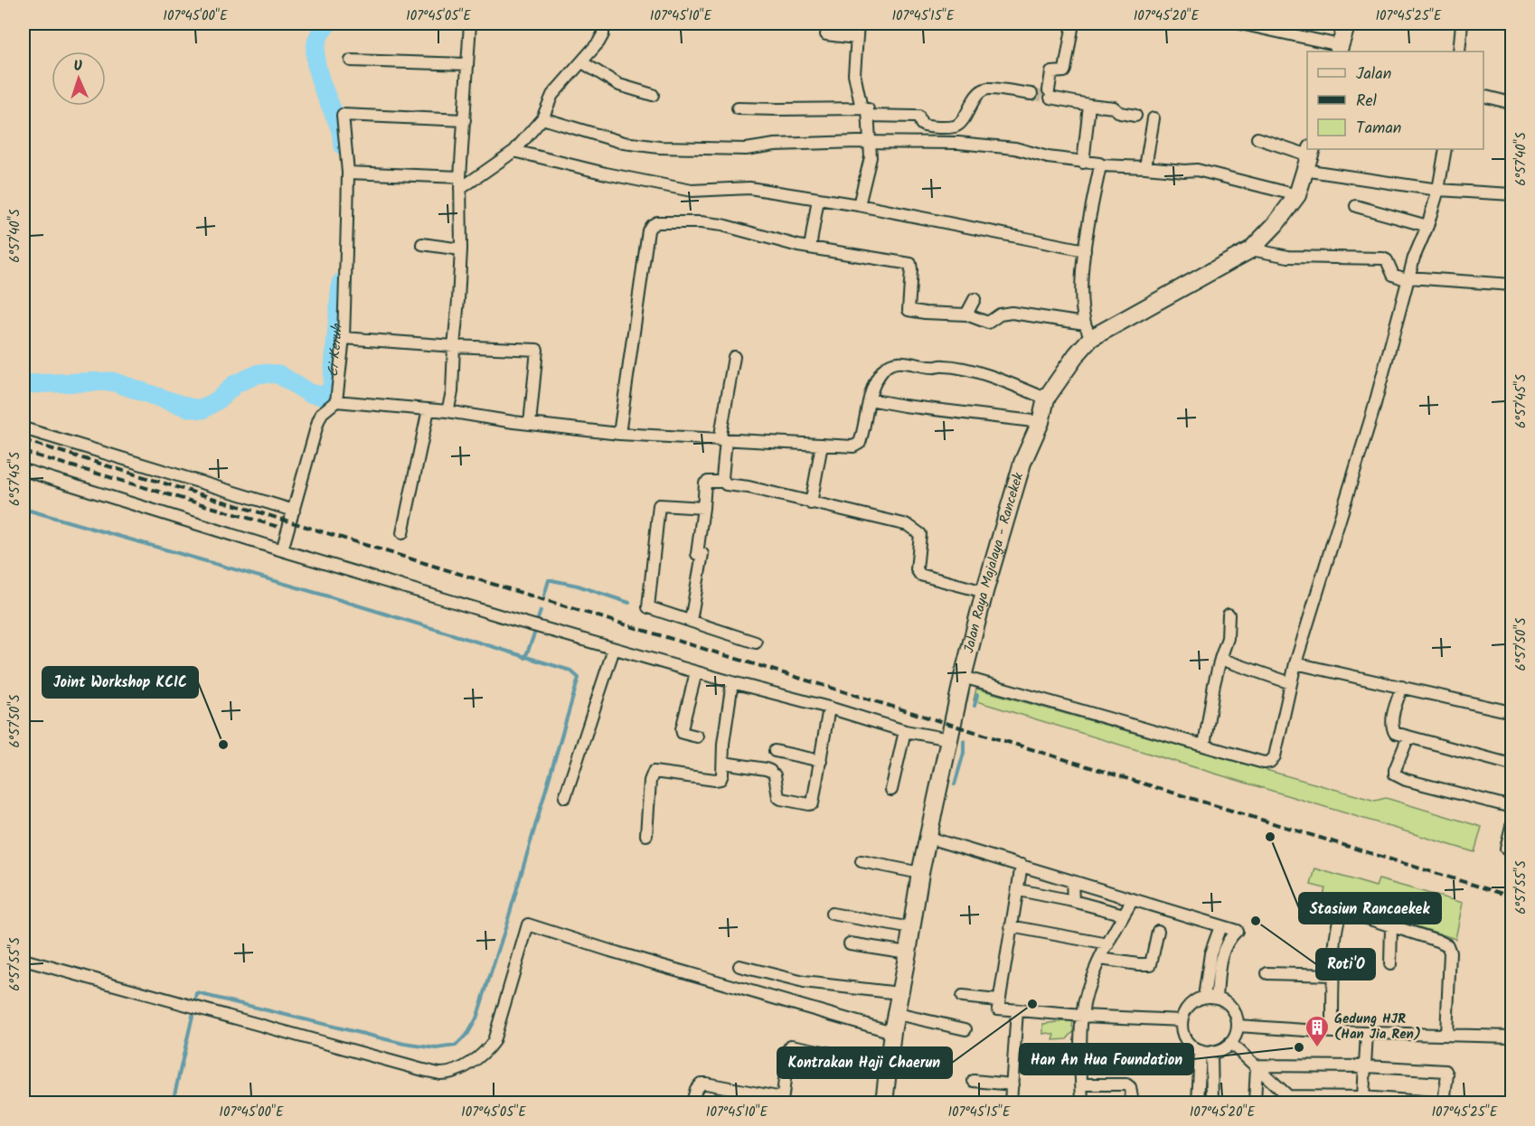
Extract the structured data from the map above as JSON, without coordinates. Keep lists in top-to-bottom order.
{
  "streets": {
    "main road": ["Jalan Raya Majalaya - Rancekek"]
  },
  "water": ["Ci Keruh"],
  "places": {
    "other": [
      "Joint Workshop KCIC",
      "Stasiun Rancaekek",
      "Roti'O",
      "Kontrakan Haji Chaerun",
      "Han An Hua Foundation"
    ],
    "building": ["Gedung HJR (Han Jia Ren)"]
  },
  "legend": ["Jalan", "Rel", "Taman"],
  "north": "top",
  "coordinates": [
    "107°45'00\"E",
    "107°45'05\"E",
    "107°45'10\"E",
    "107°45'15\"E",
    "107°45'20\"E",
    "107°45'25\"E",
    "6°57'40\"S",
    "6°57'45\"S",
    "6°57'50\"S",
    "6°57'55\"S"
  ]
}
